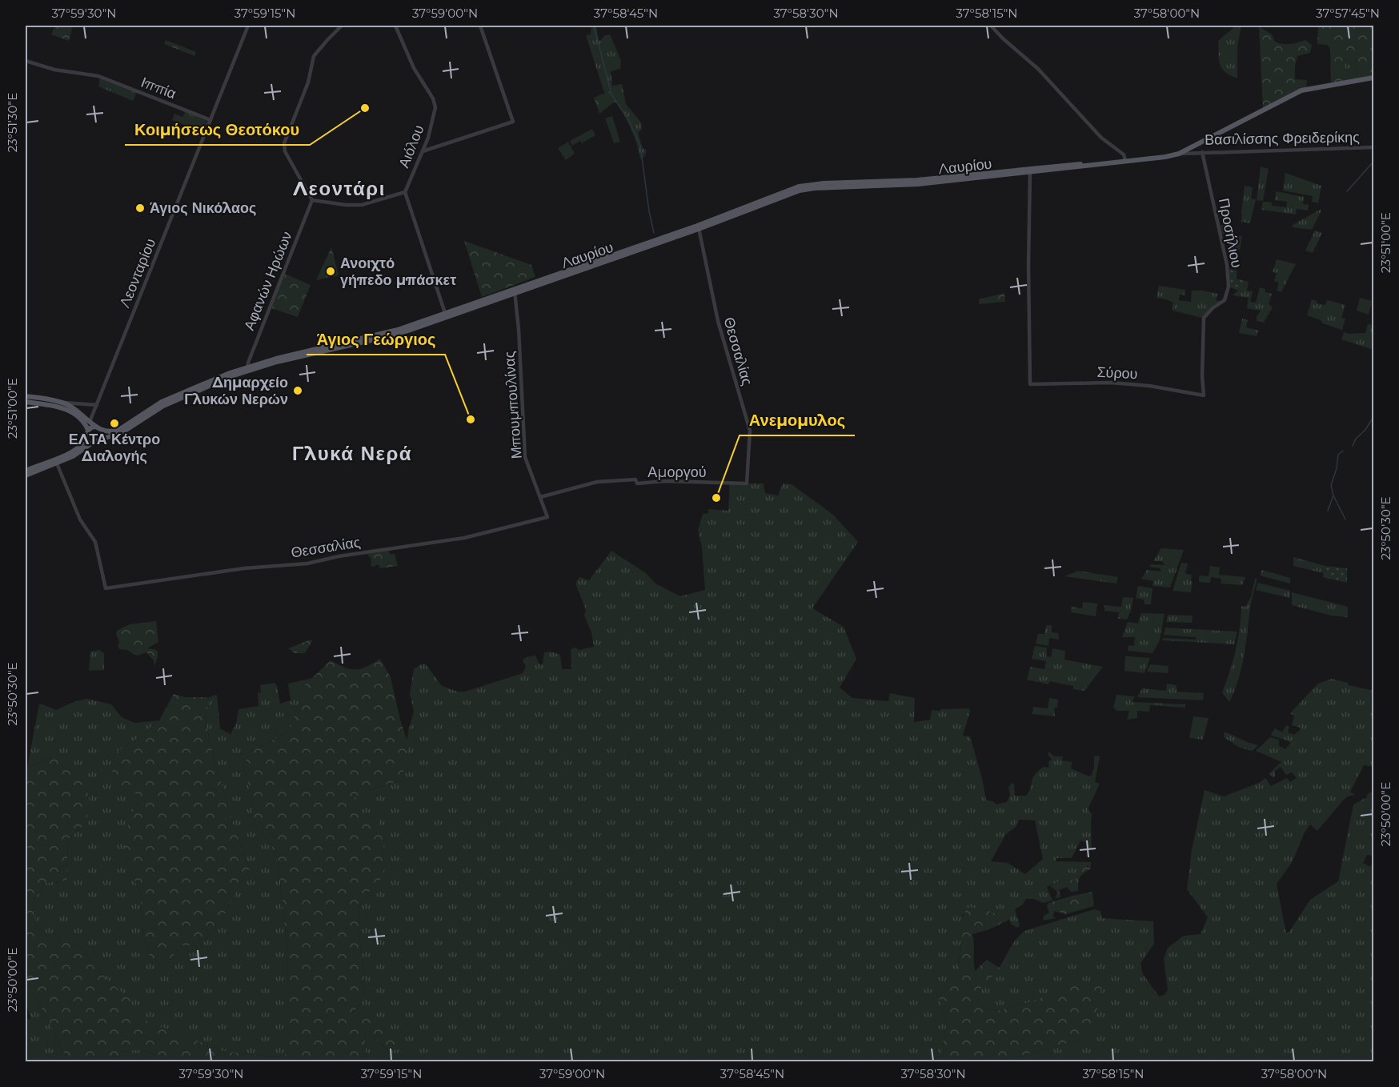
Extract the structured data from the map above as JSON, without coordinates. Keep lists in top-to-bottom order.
{
  "streets": {
    "main road": ["Λαυρίου"],
    "street": [
      "Ιππία",
      "Βασιλίσσης Φρειδερίκης",
      "Αιόλου",
      "Προσήλιου",
      "Λεονταρίου",
      "Αφανών Ηρώων",
      "Θεσσαλίας",
      "Σύρου",
      "Μπουμπουλίνας",
      "Αμοργού"
    ]
  },
  "crossings": [
    ["Ιππία", "Λεονταρίου"],
    ["Βασιλίσσης Φρειδερίκης", "Λαυρίου"],
    ["Βασιλίσσης Φρειδερίκης", "Προσήλιου"],
    ["Λαυρίου", "Αφανών Ηρώων"],
    ["Λαυρίου", "Θεσσαλίας"],
    ["Λαυρίου", "Σύρου"],
    ["Λαυρίου", "Μπουμπουλίνας"],
    ["Προσήλιου", "Σύρου"],
    ["Θεσσαλίας", "Μπουμπουλίνας"],
    ["Θεσσαλίας", "Αμοργού"],
    ["Μπουμπουλίνας", "Αμοργού"]
  ],
  "districts": ["Λεοντάρι", "Γλυκά Νερά"],
  "places": [
    "Κοιμήσεως Θεοτόκου",
    "Άγιος Νικόλαος",
    "Ανοιχτό γήπεδο μπάσκετ",
    "Δημαρχείο Γλυκών Νερών",
    "Άγιος Γεώργιος",
    "ΕΛΤΑ Κέντρο Διαλογής",
    "Ανεμομυλος"
  ],
  "coordinates": [
    "37°59'30\"N",
    "37°59'15\"N",
    "37°59'00\"N",
    "37°58'45\"N",
    "37°58'30\"N",
    "37°58'15\"N",
    "37°58'00\"N",
    "37°57'45\"N",
    "23°51'30\"E",
    "23°51'00\"E",
    "23°50'30\"E",
    "23°50'00\"E"
  ]
}
